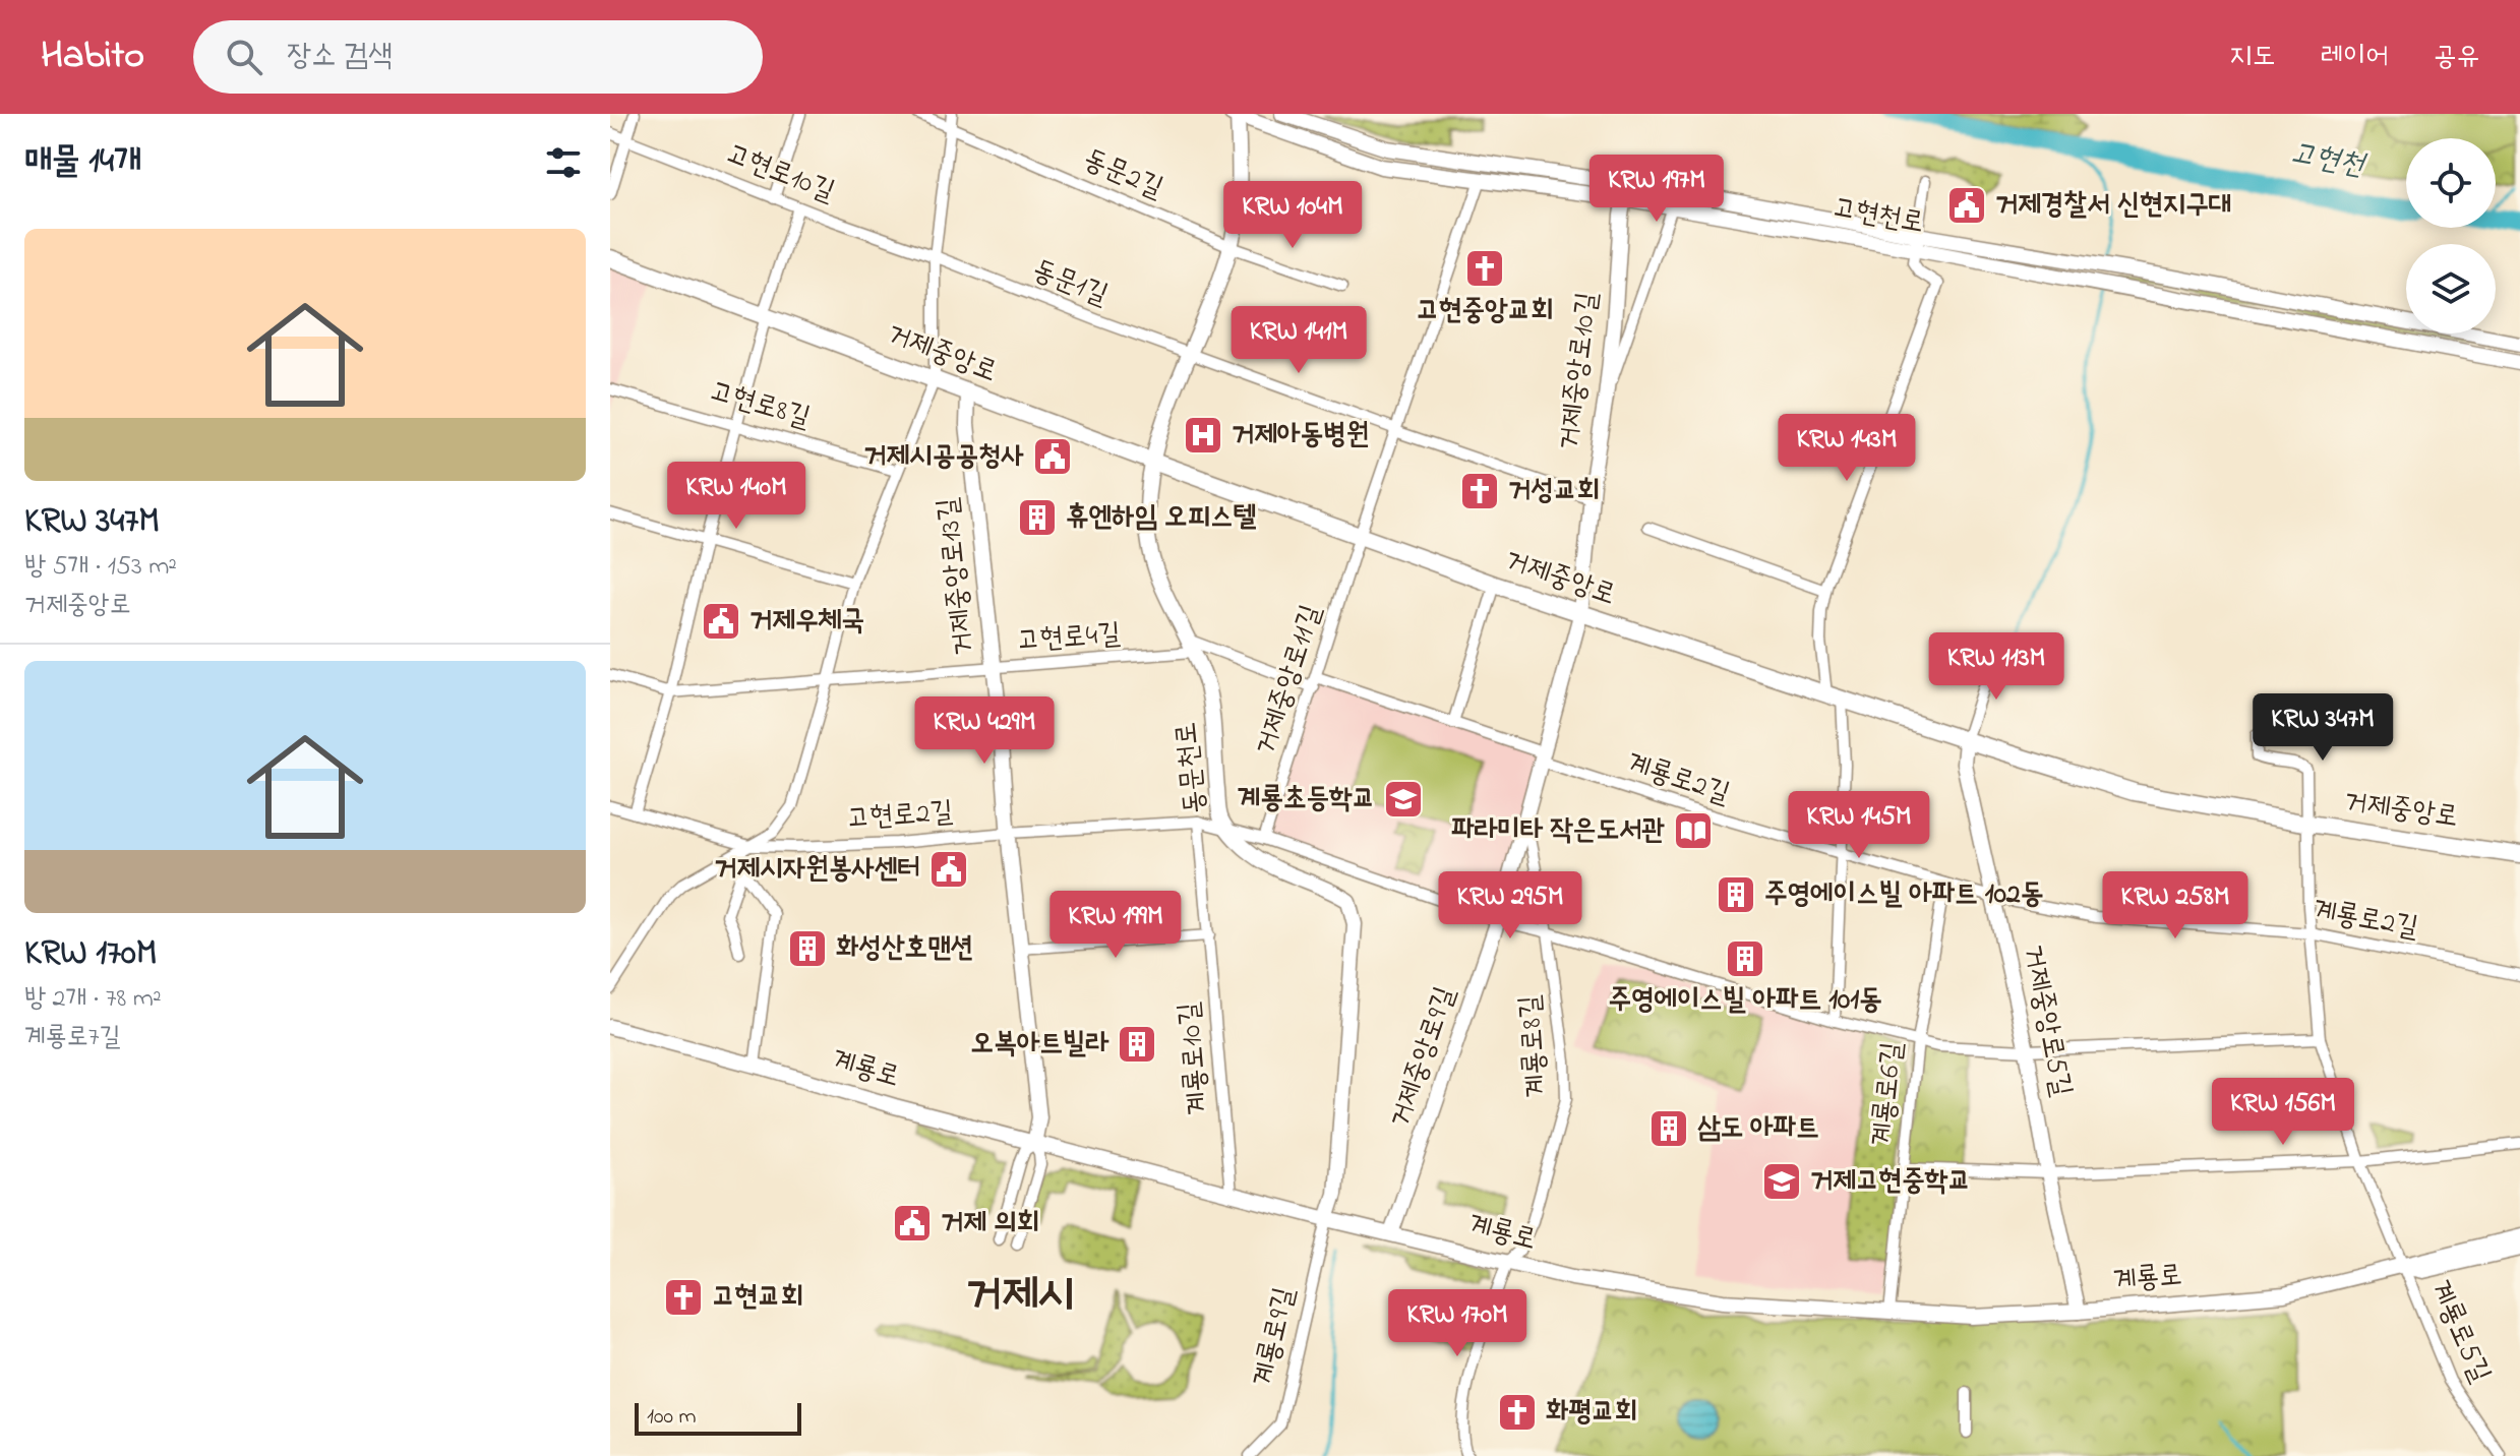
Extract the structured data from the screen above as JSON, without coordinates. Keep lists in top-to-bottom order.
{
  "streets": {
    "main road": ["거제중앙로"],
    "street": [
      "고현로10길",
      "동문2길",
      "고현천로",
      "동문1길",
      "거제중앙로10길",
      "고현로8길",
      "거제중앙로13길",
      "고현로4길",
      "거제중앙로11길",
      "동문천로",
      "계룡로2길",
      "고현로2길",
      "거제중앙로5길",
      "계룡로8길",
      "거제중앙로9길",
      "계룡로10길",
      "계룡로",
      "계룡로6길",
      "계룡로5길",
      "계룡로9길"
    ]
  },
  "crossings": [
    ["고현로10길", "동문1길"],
    ["동문2길", "동문천로"],
    ["고현천로", "거제중앙로10길"],
    ["고현천로", "거제중앙로11길"],
    ["고현천로", "동문천로"],
    ["동문1길", "동문천로"],
    ["거제중앙로", "거제중앙로10길"],
    ["거제중앙로", "거제중앙로13길"],
    ["거제중앙로", "거제중앙로11길"],
    ["거제중앙로", "동문천로"],
    ["거제중앙로", "거제중앙로5길"],
    ["거제중앙로", "거제중앙로9길"],
    ["거제중앙로", "계룡로5길"],
    ["거제중앙로10길", "거제중앙로9길"],
    ["거제중앙로13길", "고현로4길"],
    ["거제중앙로13길", "고현로2길"],
    ["거제중앙로13길", "계룡로"],
    ["고현로4길", "동문천로"],
    ["고현로4길", "계룡로2길"],
    ["거제중앙로11길", "계룡로2길"],
    ["거제중앙로11길", "고현로2길"],
    ["동문천로", "계룡로2길"],
    ["동문천로", "고현로2길"],
    ["동문천로", "계룡로"],
    ["동문천로", "계룡로9길"],
    ["계룡로2길", "거제중앙로5길"],
    ["계룡로2길", "거제중앙로9길"],
    ["계룡로2길", "계룡로6길"],
    ["계룡로2길", "계룡로5길"],
    ["고현로2길", "거제중앙로5길"],
    ["고현로2길", "계룡로8길"],
    ["고현로2길", "거제중앙로9길"],
    ["고현로2길", "계룡로10길"],
    ["고현로2길", "계룡로6길"],
    ["고현로2길", "계룡로5길"],
    ["거제중앙로5길", "계룡로"],
    ["계룡로8길", "거제중앙로9길"],
    ["계룡로8길", "계룡로"],
    ["거제중앙로9길", "계룡로"],
    ["계룡로10길", "계룡로"],
    ["계룡로", "계룡로6길"],
    ["계룡로", "계룡로5길"],
    ["계룡로", "계룡로9길"]
  ],
  "districts": ["거제시"],
  "water": ["고현천"],
  "places": {
    "public building": [
      "거제경찰서 신현지구대",
      "거제시공공청사",
      "거제우체국",
      "거제시자원봉사센터",
      "거제 의회"
    ],
    "church": [
      "고현중앙교회",
      "거성교회",
      "고현교회",
      "화평교회"
    ],
    "hospital": ["거제아동병원"],
    "building": [
      "휴엔하임 오피스텔",
      "주영에이스빌 아파트 102동",
      "화성산호맨션",
      "주영에이스빌 아파트 101동",
      "오복아트빌라",
      "삼도 아파트"
    ],
    "school or university": ["계룡초등학교", "거제고현중학교"],
    "library": ["파라미타 작은도서관"]
  },
  "scale_bar": "100 m",
  "page": {
    "header": "Habito",
    "search": "장소 검색",
    "nav": ["지도", "레이어", "공유"],
    "heading": "매물 14개",
    "price": [
      "KRW 197M",
      "KRW 104M",
      "KRW 141M",
      "KRW 143M",
      "KRW 140M",
      "KRW 113M",
      "KRW 347M",
      "KRW 429M",
      "KRW 145M",
      "KRW 295M",
      "KRW 258M",
      "KRW 199M",
      "KRW 156M",
      "KRW 170M"
    ],
    "list": [
      {
        "name": "KRW 347M",
        "note": "방 5개 · 153 m² · 거제중앙로"
      },
      {
        "name": "KRW 170M",
        "note": "방 2개 · 78 m² · 계룡로7길"
      }
    ],
    "scale": "100 m"
  }
}
